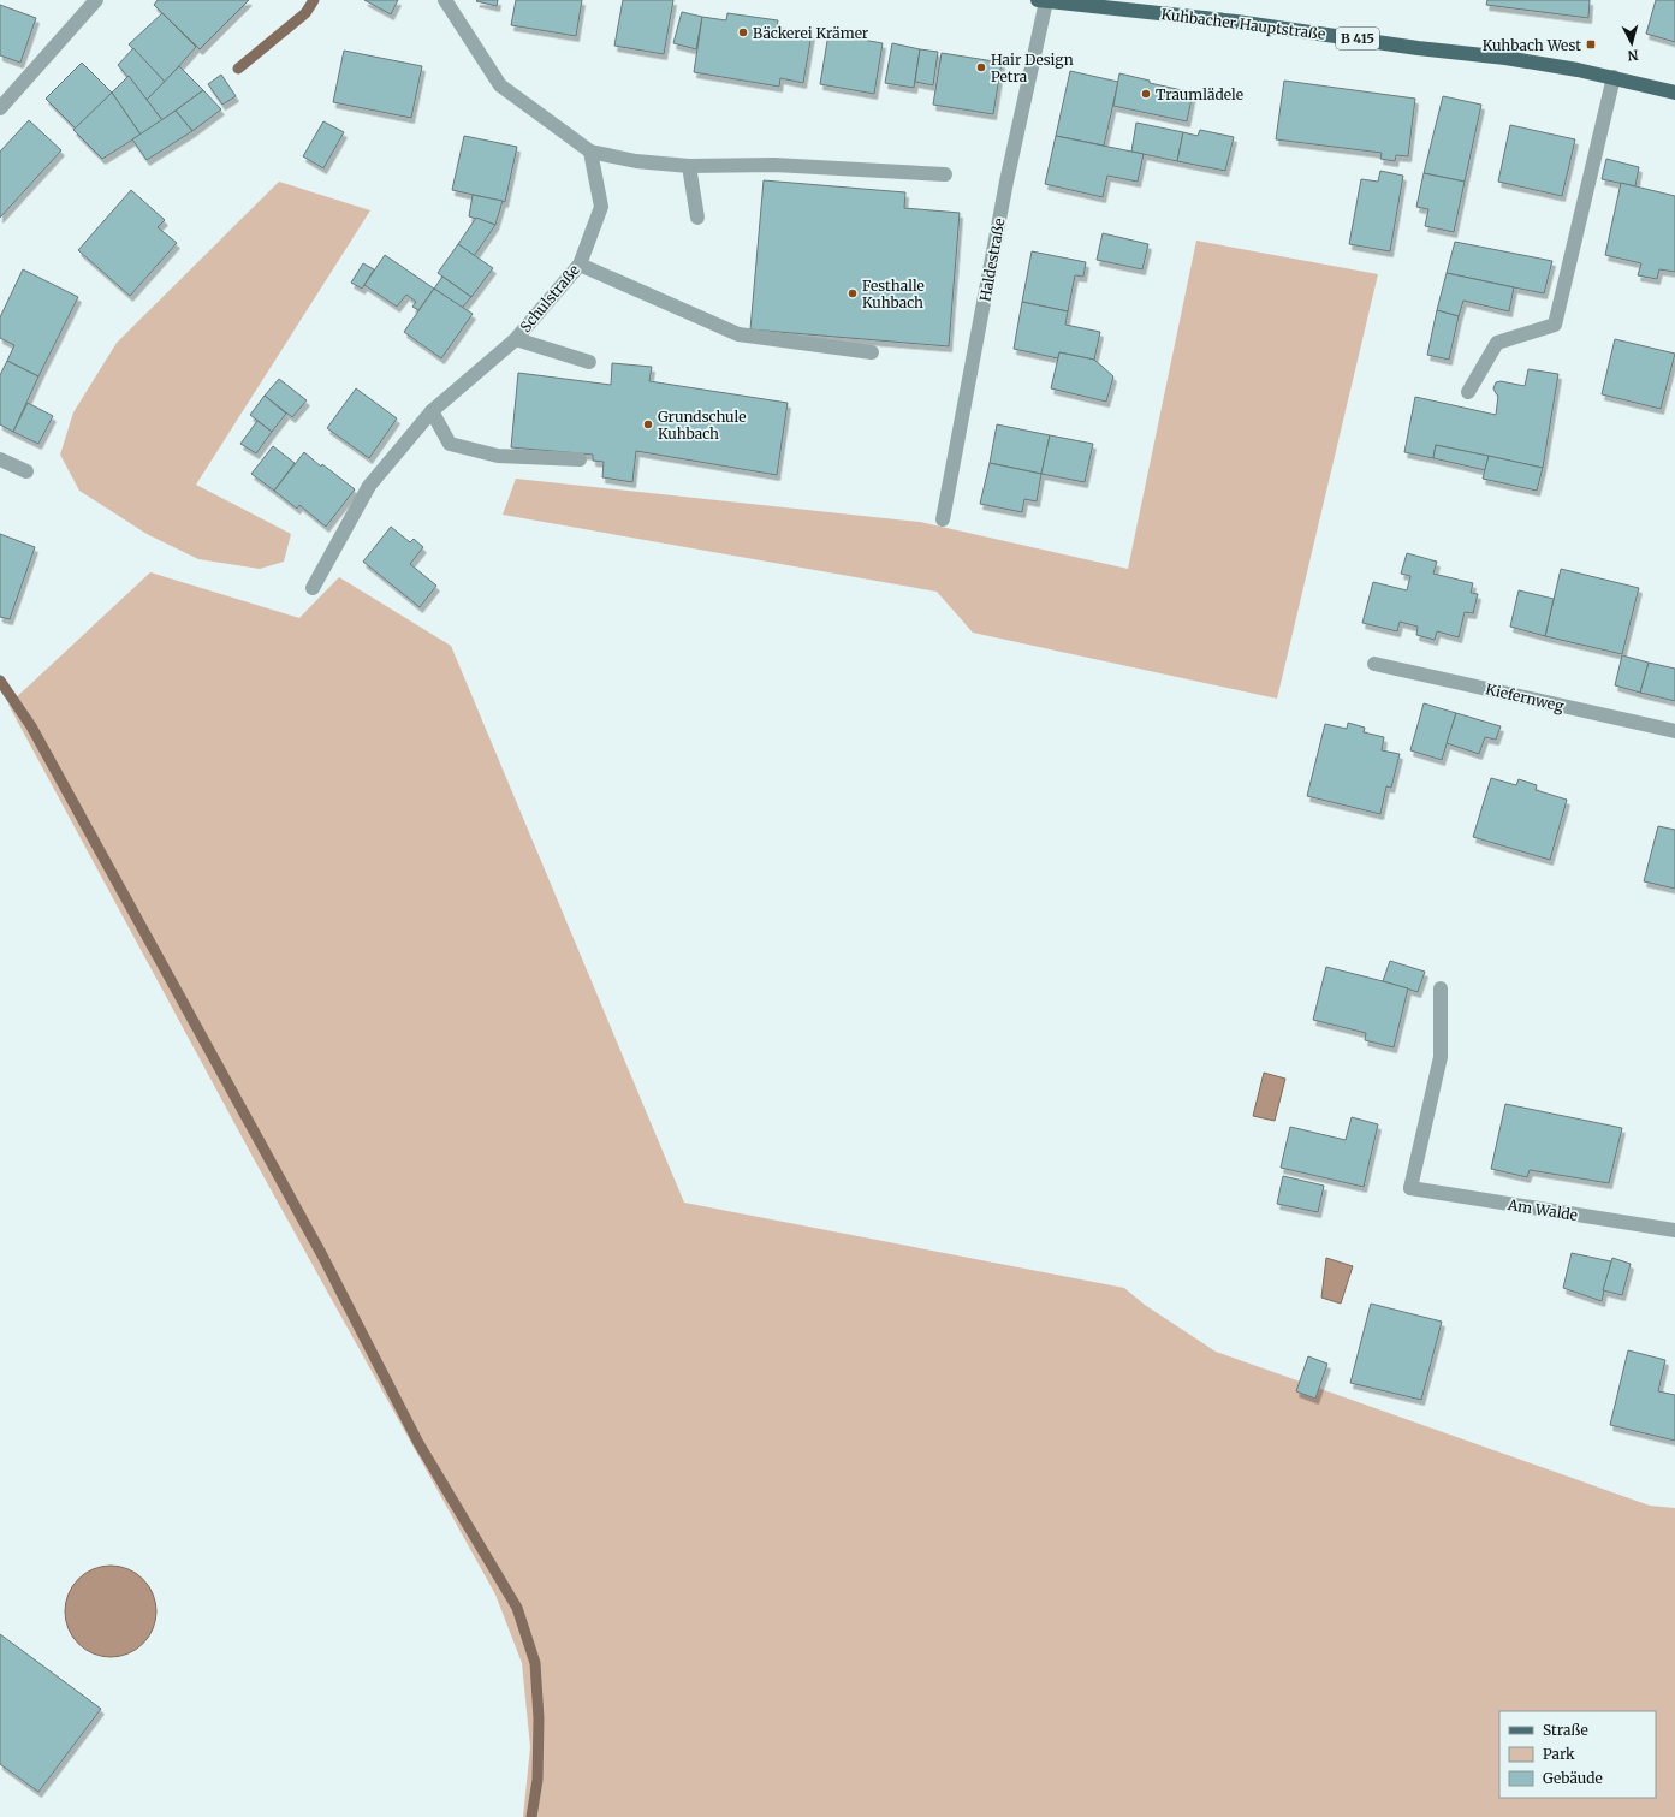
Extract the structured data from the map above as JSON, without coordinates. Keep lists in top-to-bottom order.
{
  "streets": {
    "main road": ["Kuhbacher Hauptstraße", "B 415"],
    "street": [
      "Haldestraße",
      "Schulstraße",
      "Kiefernweg",
      "Am Walde"
    ]
  },
  "crossings": [
    ["Kuhbacher Hauptstraße", "Haldestraße"]
  ],
  "places": {
    "other": [
      "Bäckerei Krämer",
      "Hair Design Petra",
      "Traumlädele",
      "Festhalle Kuhbach",
      "Grundschule Kuhbach"
    ],
    "transit": ["Kuhbach West"]
  },
  "legend": ["Straße", "Park", "Gebäude"],
  "north": "bottom"
}
